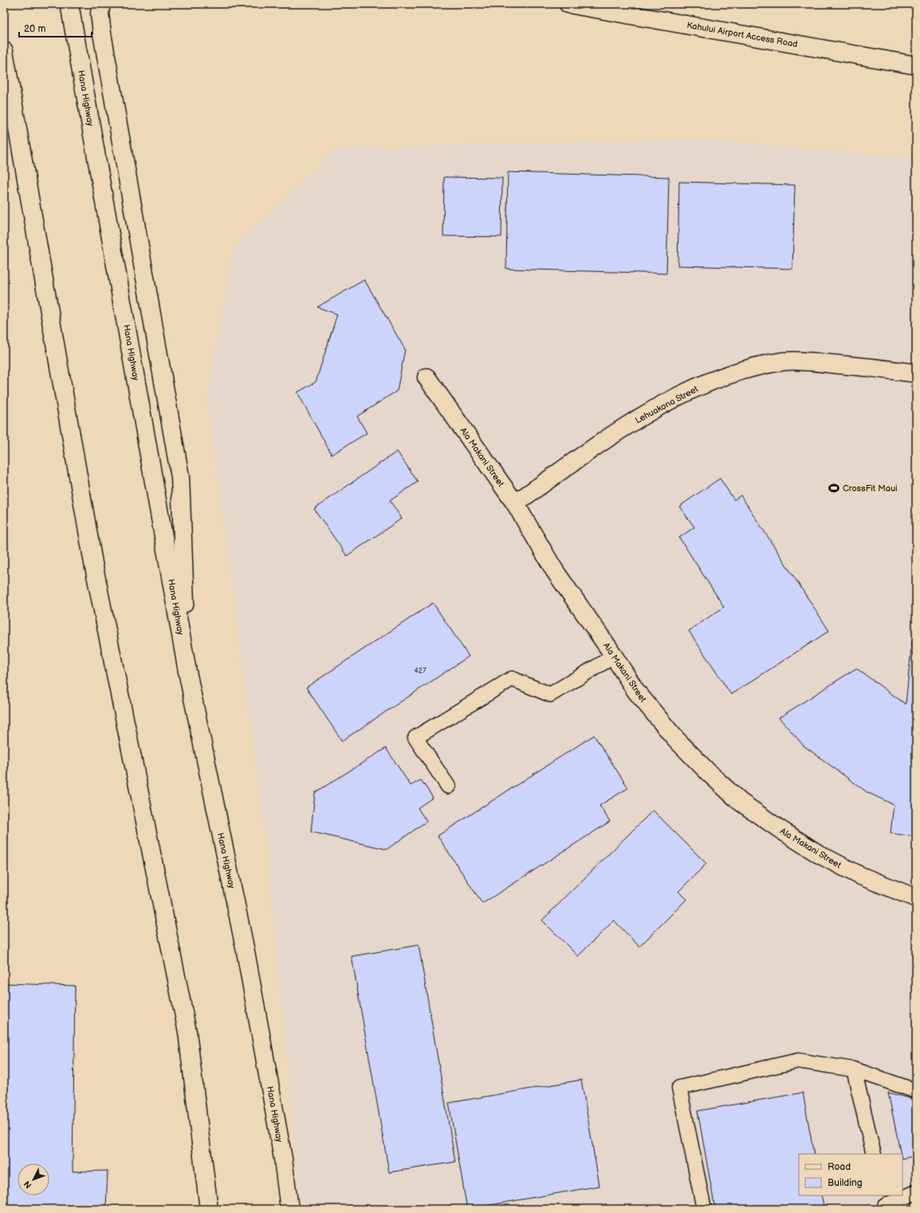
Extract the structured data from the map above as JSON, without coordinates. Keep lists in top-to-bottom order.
{
  "streets": {
    "main road": [
      "Kahului Airport Access Road",
      "Hana Highway",
      "Lehuakona Street",
      "Ala Makani Street"
    ]
  },
  "crossings": [
    ["Lehuakona Street", "Ala Makani Street"]
  ],
  "places": {
    "sports": ["CrossFit Maui"]
  },
  "house_numbers": ["427"],
  "legend": ["Road", "Building"],
  "scale_bar": "20 m",
  "north": "bottom left"
}
